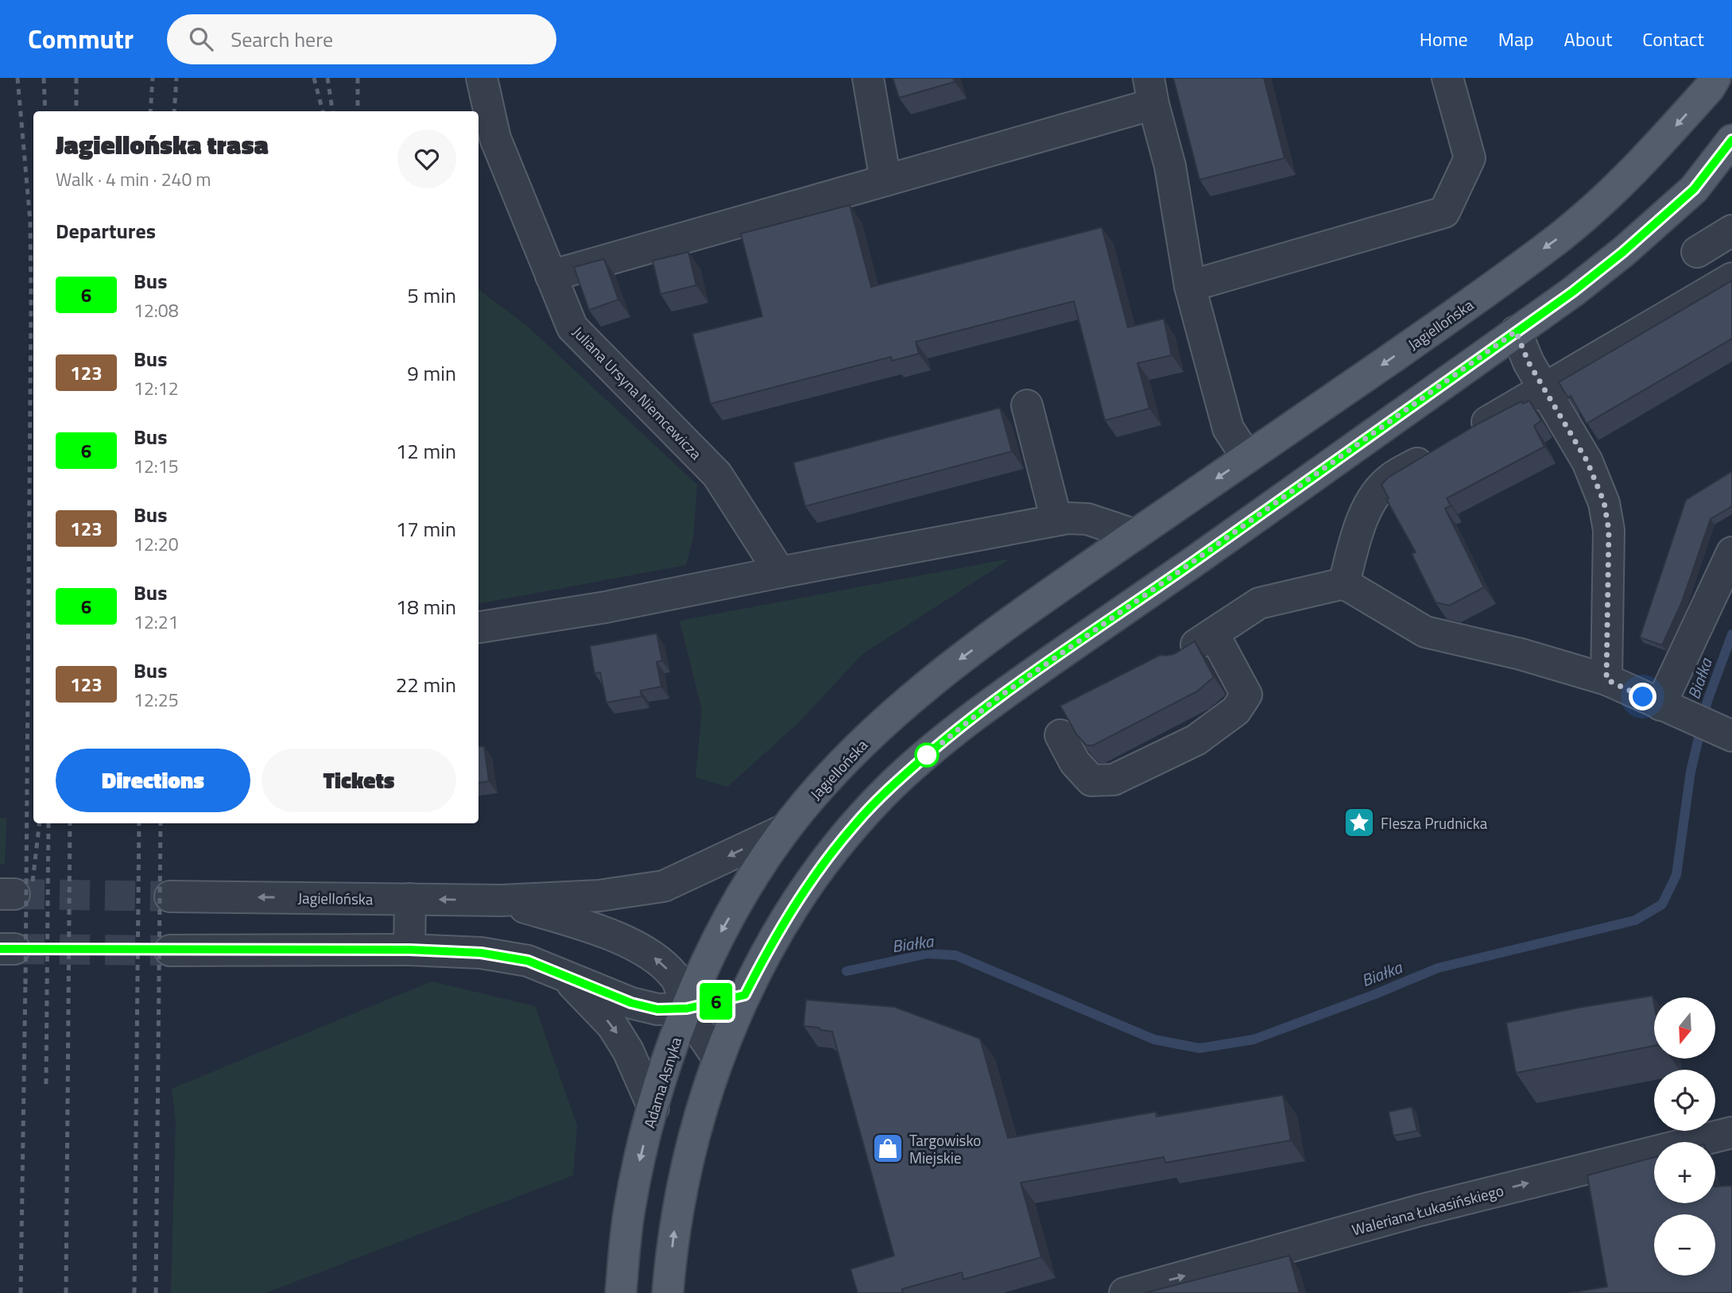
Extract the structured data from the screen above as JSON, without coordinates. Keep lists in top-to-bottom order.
{
  "streets": {
    "main road": ["Jagiellońska", "Adama Asnyka"],
    "street": ["Juliana Ursyna Niemcewicza", "Waleriana Łukasińskiego"]
  },
  "crossings": [
    ["Jagiellońska", "Adama Asnyka"]
  ],
  "one_way": ["Waleriana Łukasińskiego"],
  "water": ["Białka"],
  "places": {
    "place": ["Flesza Prudnicka"],
    "shop": ["Targowisko Miejskie"]
  },
  "lines": ["bus line 6"],
  "north": "bottom",
  "page": {
    "header": "Commutr",
    "search": "Search here",
    "nav": [
      "Home",
      "Map",
      "About",
      "Contact"
    ],
    "on_map": "6",
    "heading": [
      ["Jagiellońska trasa", "Walk · 4 min · 240 m"],
      "Departures"
    ],
    "list": [
      {
        "mark": "6",
        "name": "Bus",
        "note": "12:08",
        "value": "5 min"
      },
      {
        "mark": "123",
        "name": "Bus",
        "note": "12:12",
        "value": "9 min"
      },
      {
        "mark": "6",
        "name": "Bus",
        "note": "12:15",
        "value": "12 min"
      },
      {
        "mark": "123",
        "name": "Bus",
        "note": "12:20",
        "value": "17 min"
      },
      {
        "mark": "6",
        "name": "Bus",
        "note": "12:21",
        "value": "18 min"
      },
      {
        "mark": "123",
        "name": "Bus",
        "note": "12:25",
        "value": "22 min"
      }
    ],
    "buttons": ["Directions", "Tickets"],
    "map_buttons": ["+", "−"]
  }
}
